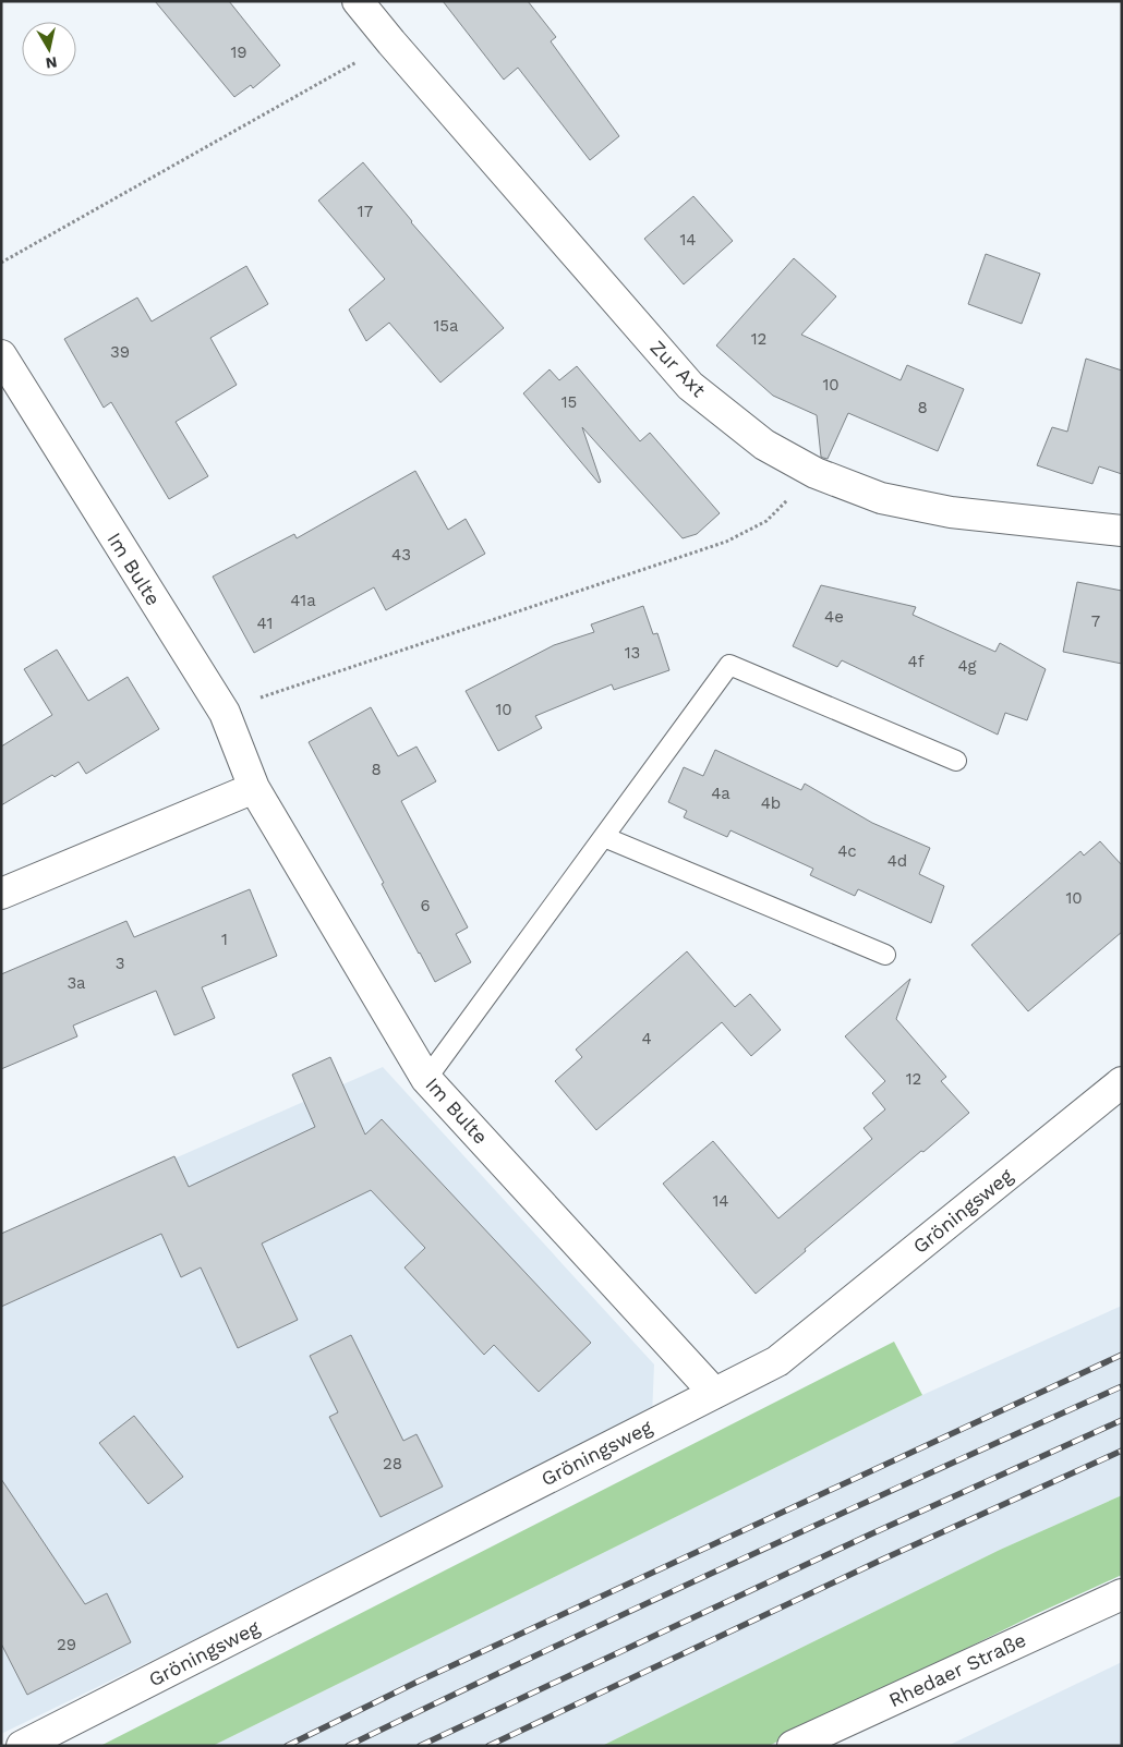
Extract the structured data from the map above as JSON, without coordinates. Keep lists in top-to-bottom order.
{
  "streets": {
    "street": [
      "Zur Axt",
      "Im Bulte",
      "Gröningsweg",
      "Rhedaer Straße"
    ]
  },
  "crossings": [
    ["Im Bulte", "Gröningsweg"]
  ],
  "house_numbers": [
    "19",
    "17",
    "14",
    "15a",
    "12",
    "39",
    "10",
    "15",
    "8",
    "43",
    "41a",
    "4e",
    "7",
    "41",
    "13",
    "4f",
    "4g",
    "10",
    "8",
    "4a",
    "4b",
    "4c",
    "4d",
    "10",
    "6",
    "1",
    "3",
    "3a",
    "4",
    "12",
    "14",
    "28",
    "29"
  ],
  "north": "bottom"
}
